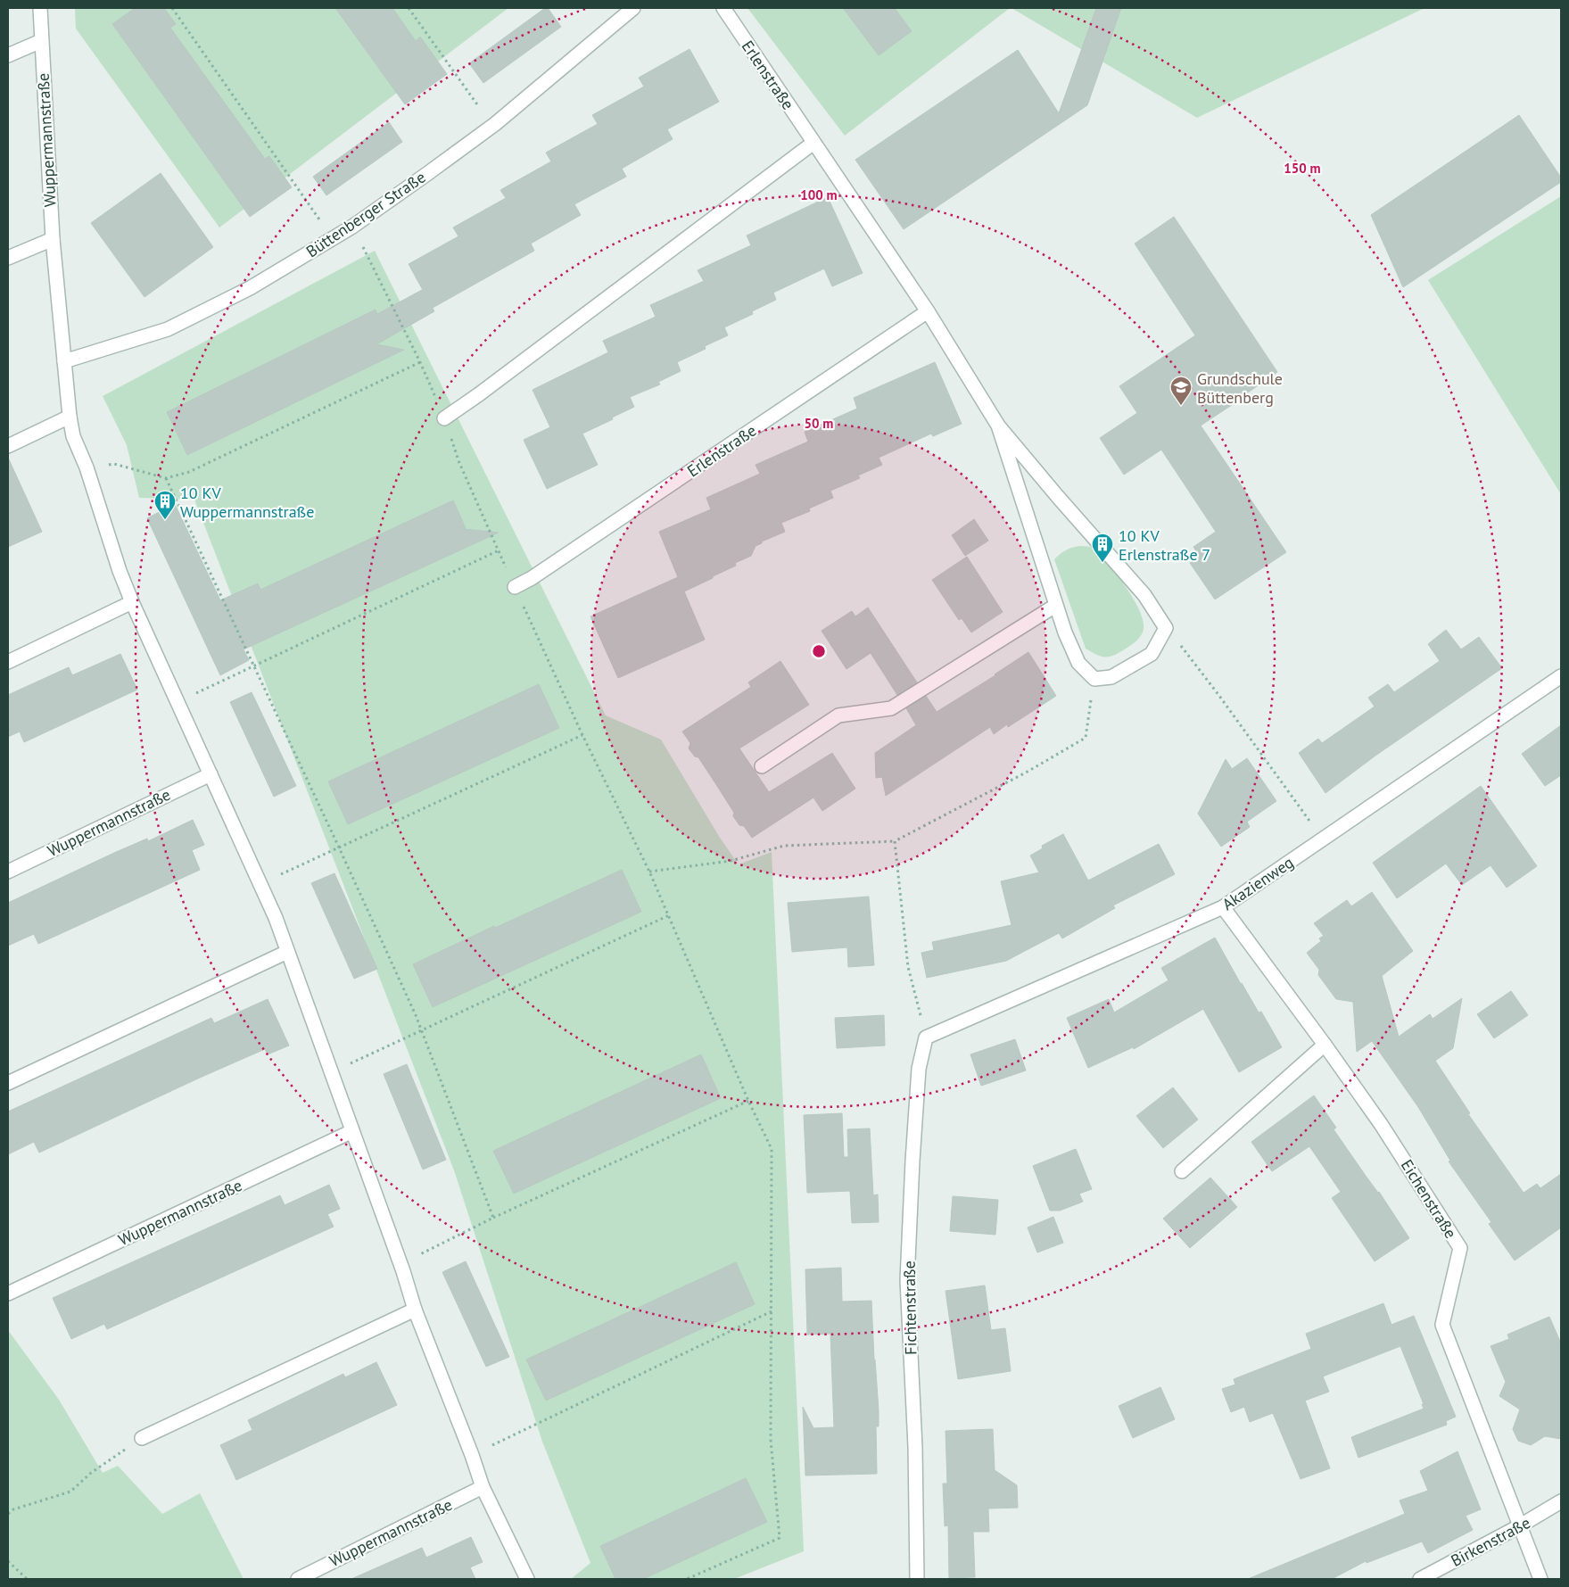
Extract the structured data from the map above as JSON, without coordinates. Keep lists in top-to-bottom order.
{
  "streets": {
    "street": [
      "Erlenstraße",
      "Wuppermannstraße",
      "Büttenberger Straße",
      "Akazienweg",
      "Eichenstraße",
      "Fichtenstraße",
      "Birkenstraße"
    ]
  },
  "crossings": [
    ["Wuppermannstraße", "Büttenberger Straße"],
    ["Akazienweg", "Eichenstraße"],
    ["Akazienweg", "Fichtenstraße"],
    ["Eichenstraße", "Birkenstraße"]
  ],
  "places": {
    "school or university": ["Grundschule Büttenberg"],
    "building": ["10 KV Wuppermannstraße", "10 KV Erlenstraße 7"]
  },
  "rings": ["150 m", "100 m", "50 m"]
}
